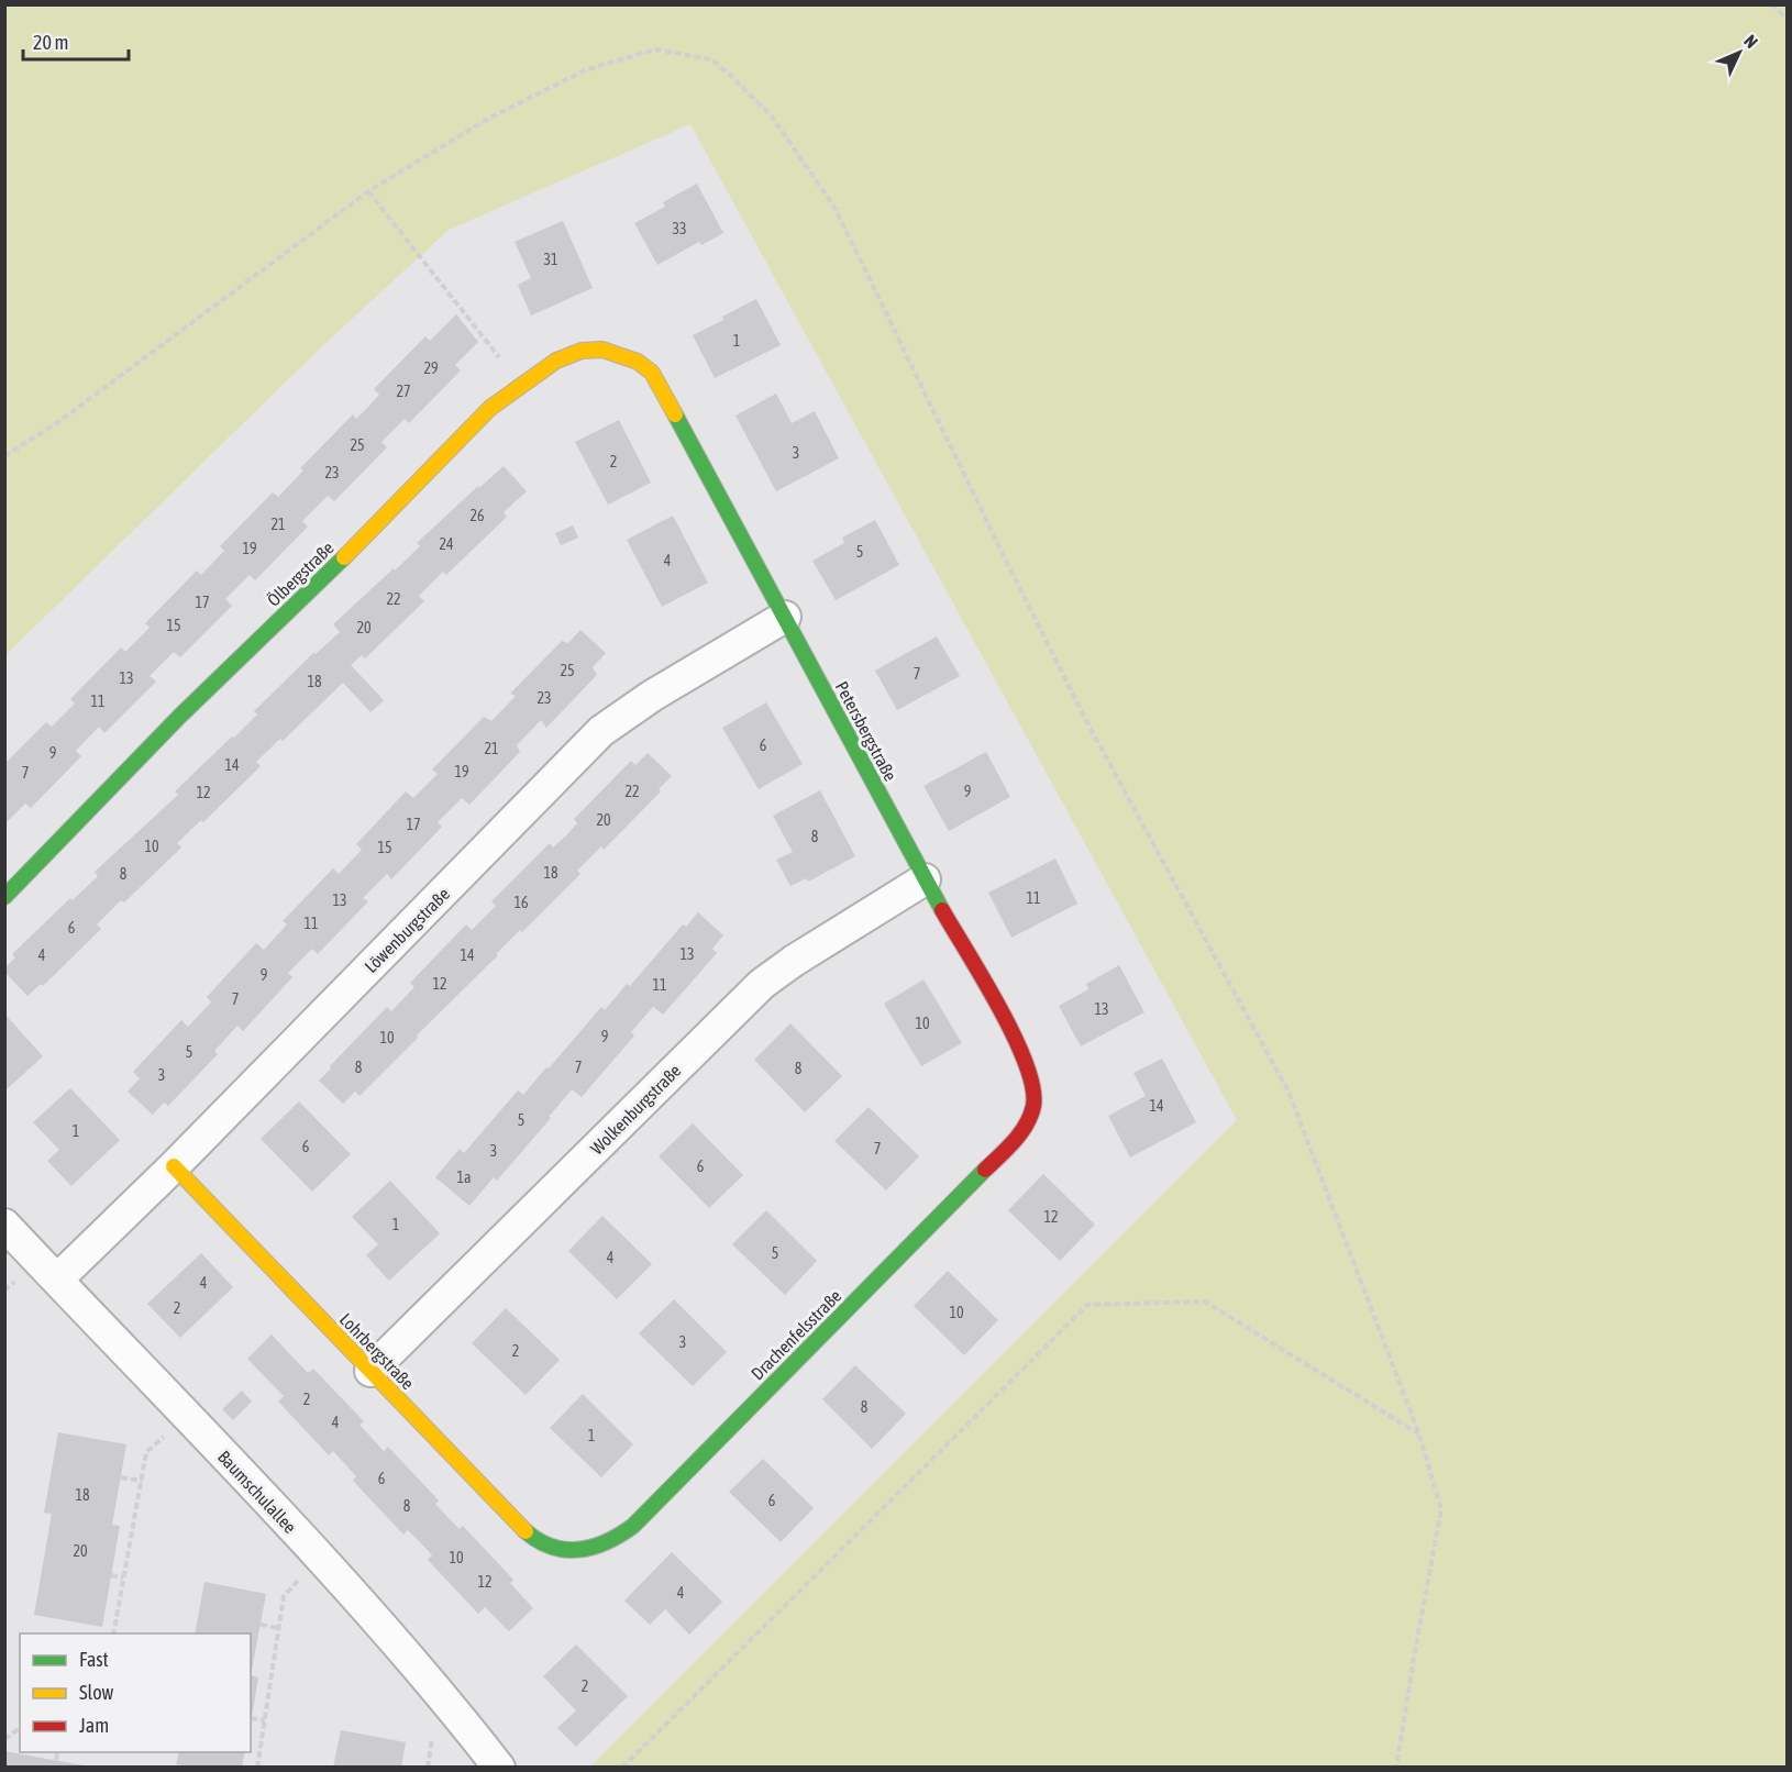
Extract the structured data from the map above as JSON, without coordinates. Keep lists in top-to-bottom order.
{
  "streets": {
    "street": [
      "Ölbergstraße",
      "Petersbergstraße",
      "Löwenburgstraße",
      "Wolkenburgstraße",
      "Drachenfelsstraße",
      "Lohrbergstraße",
      "Baumschulallee"
    ]
  },
  "crossings": [
    ["Ölbergstraße", "Petersbergstraße"],
    ["Petersbergstraße", "Löwenburgstraße"],
    ["Petersbergstraße", "Wolkenburgstraße"],
    ["Petersbergstraße", "Drachenfelsstraße"],
    ["Löwenburgstraße", "Lohrbergstraße"],
    ["Löwenburgstraße", "Baumschulallee"],
    ["Wolkenburgstraße", "Lohrbergstraße"],
    ["Drachenfelsstraße", "Lohrbergstraße"]
  ],
  "house_numbers": [
    "33",
    "31",
    "1",
    "29",
    "27",
    "25",
    "3",
    "2",
    "23",
    "26",
    "21",
    "24",
    "19",
    "5",
    "4",
    "22",
    "17",
    "15",
    "20",
    "25",
    "7",
    "13",
    "18",
    "23",
    "11",
    "6",
    "21",
    "9",
    "14",
    "19",
    "7",
    "22",
    "9",
    "12",
    "20",
    "17",
    "8",
    "10",
    "15",
    "18",
    "8",
    "11",
    "13",
    "16",
    "11",
    "6",
    "13",
    "4",
    "14",
    "9",
    "12",
    "11",
    "7",
    "13",
    "10",
    "9",
    "10",
    "5",
    "8",
    "7",
    "8",
    "3",
    "14",
    "5",
    "1",
    "6",
    "7",
    "3",
    "6",
    "1a",
    "12",
    "1",
    "5",
    "4",
    "4",
    "2",
    "10",
    "3",
    "2",
    "2",
    "8",
    "4",
    "1",
    "6",
    "18",
    "6",
    "8",
    "20",
    "10",
    "12",
    "4",
    "2"
  ],
  "legend": ["Fast", "Slow", "Jam"],
  "scale_bar": "20 m",
  "north": "top right"
}
